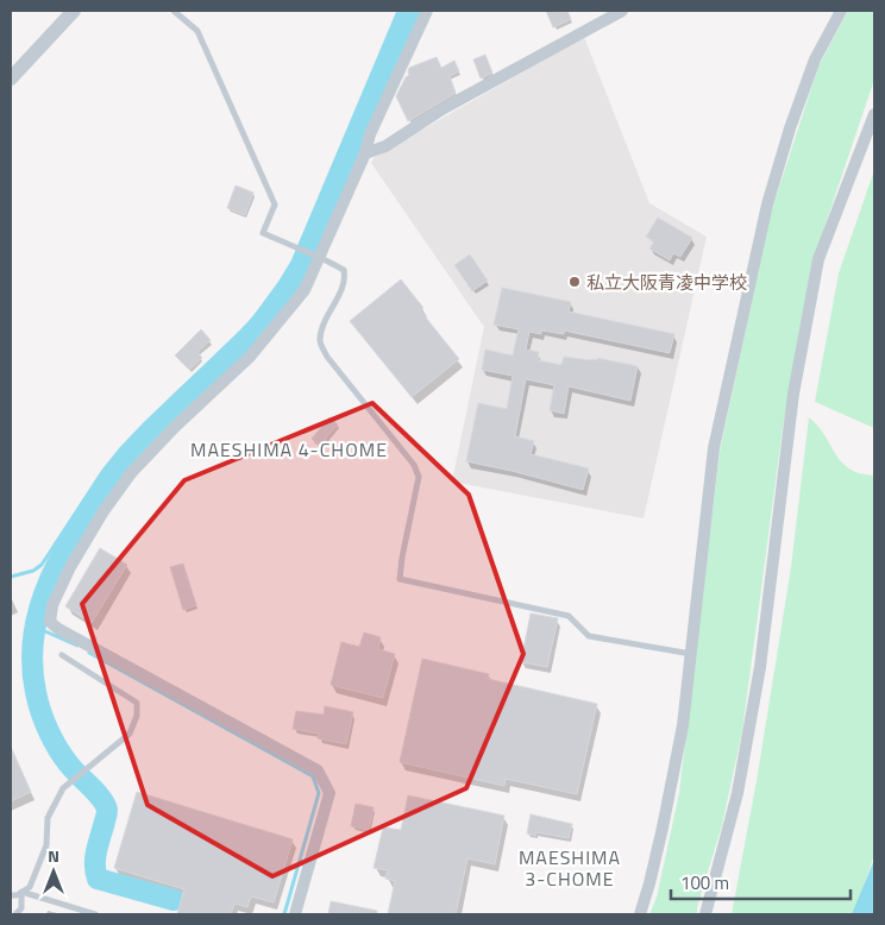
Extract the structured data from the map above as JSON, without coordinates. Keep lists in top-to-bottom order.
{
  "districts": ["MAESHIMA 4-CHOME", "MAESHIMA 3-CHOME"],
  "places": ["私立大阪青凌中学校"],
  "scale_bar": "100 m",
  "north": "top"
}
